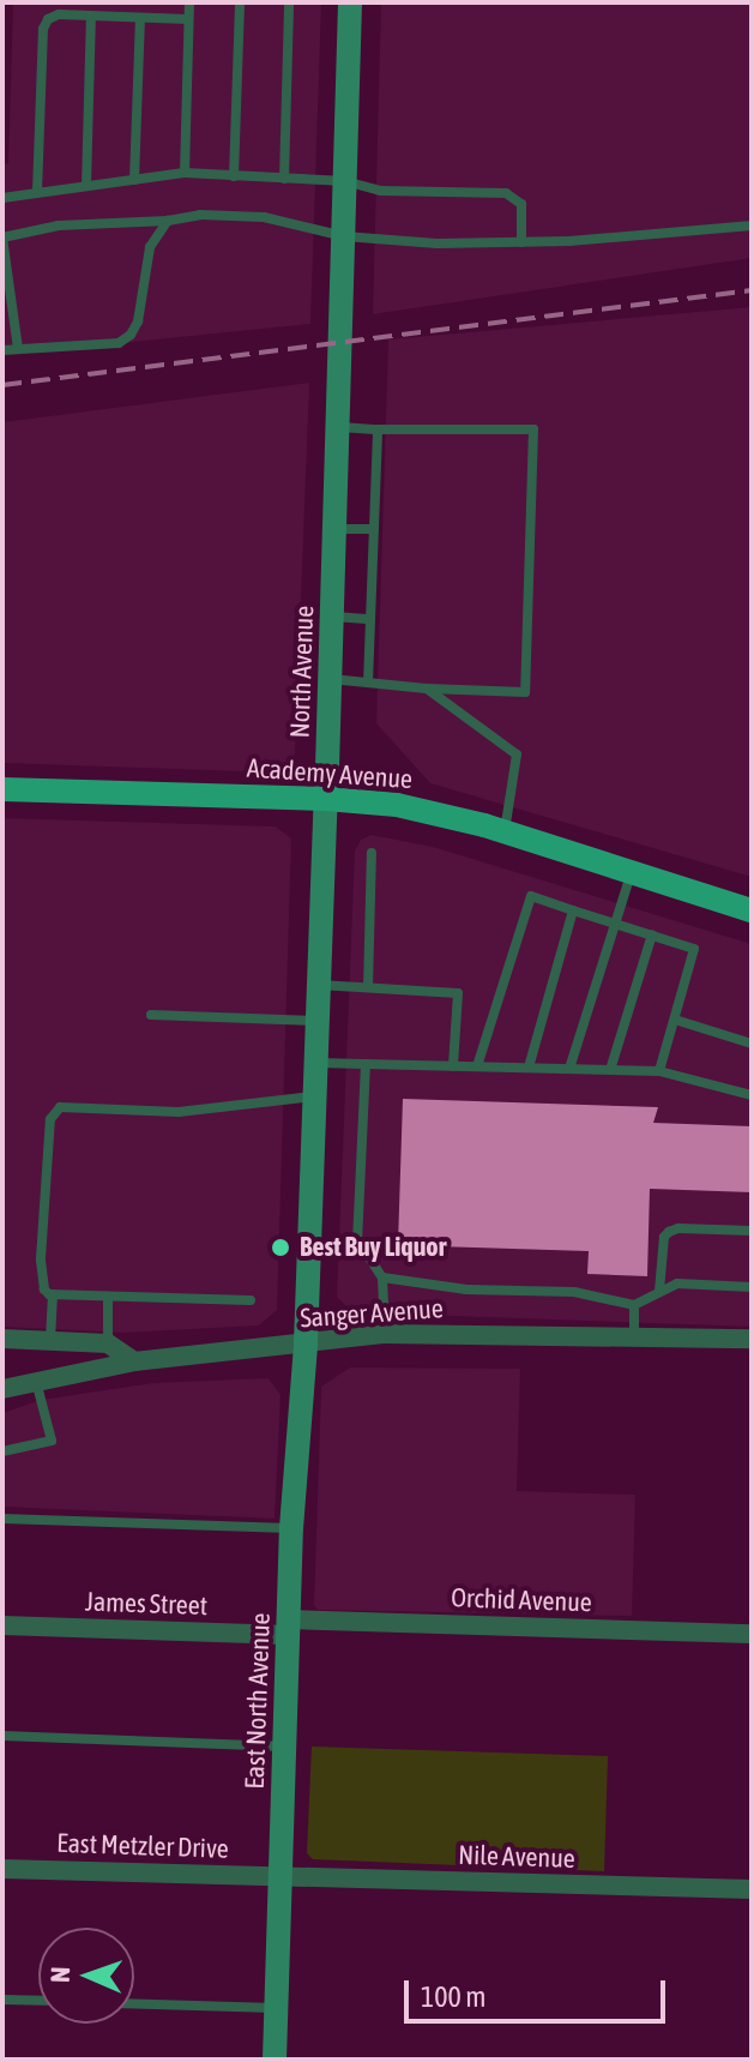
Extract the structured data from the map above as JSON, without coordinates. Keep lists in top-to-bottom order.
{
  "streets": {
    "main road": ["Academy Avenue"],
    "street": [
      "North Avenue",
      "Sanger Avenue",
      "Orchid Avenue",
      "James Street",
      "East North Avenue",
      "East Metzler Drive",
      "Nile Avenue"
    ]
  },
  "crossings": [
    ["North Avenue", "Academy Avenue"],
    ["North Avenue", "Sanger Avenue"],
    ["North Avenue", "East North Avenue"],
    ["Sanger Avenue", "East North Avenue"],
    ["Orchid Avenue", "James Street"],
    ["Orchid Avenue", "East North Avenue"],
    ["James Street", "East North Avenue"],
    ["East North Avenue", "East Metzler Drive"],
    ["East North Avenue", "Nile Avenue"],
    ["East Metzler Drive", "Nile Avenue"]
  ],
  "places": ["Best Buy Liquor"],
  "scale_bar": "100 m",
  "north": "left"
}
